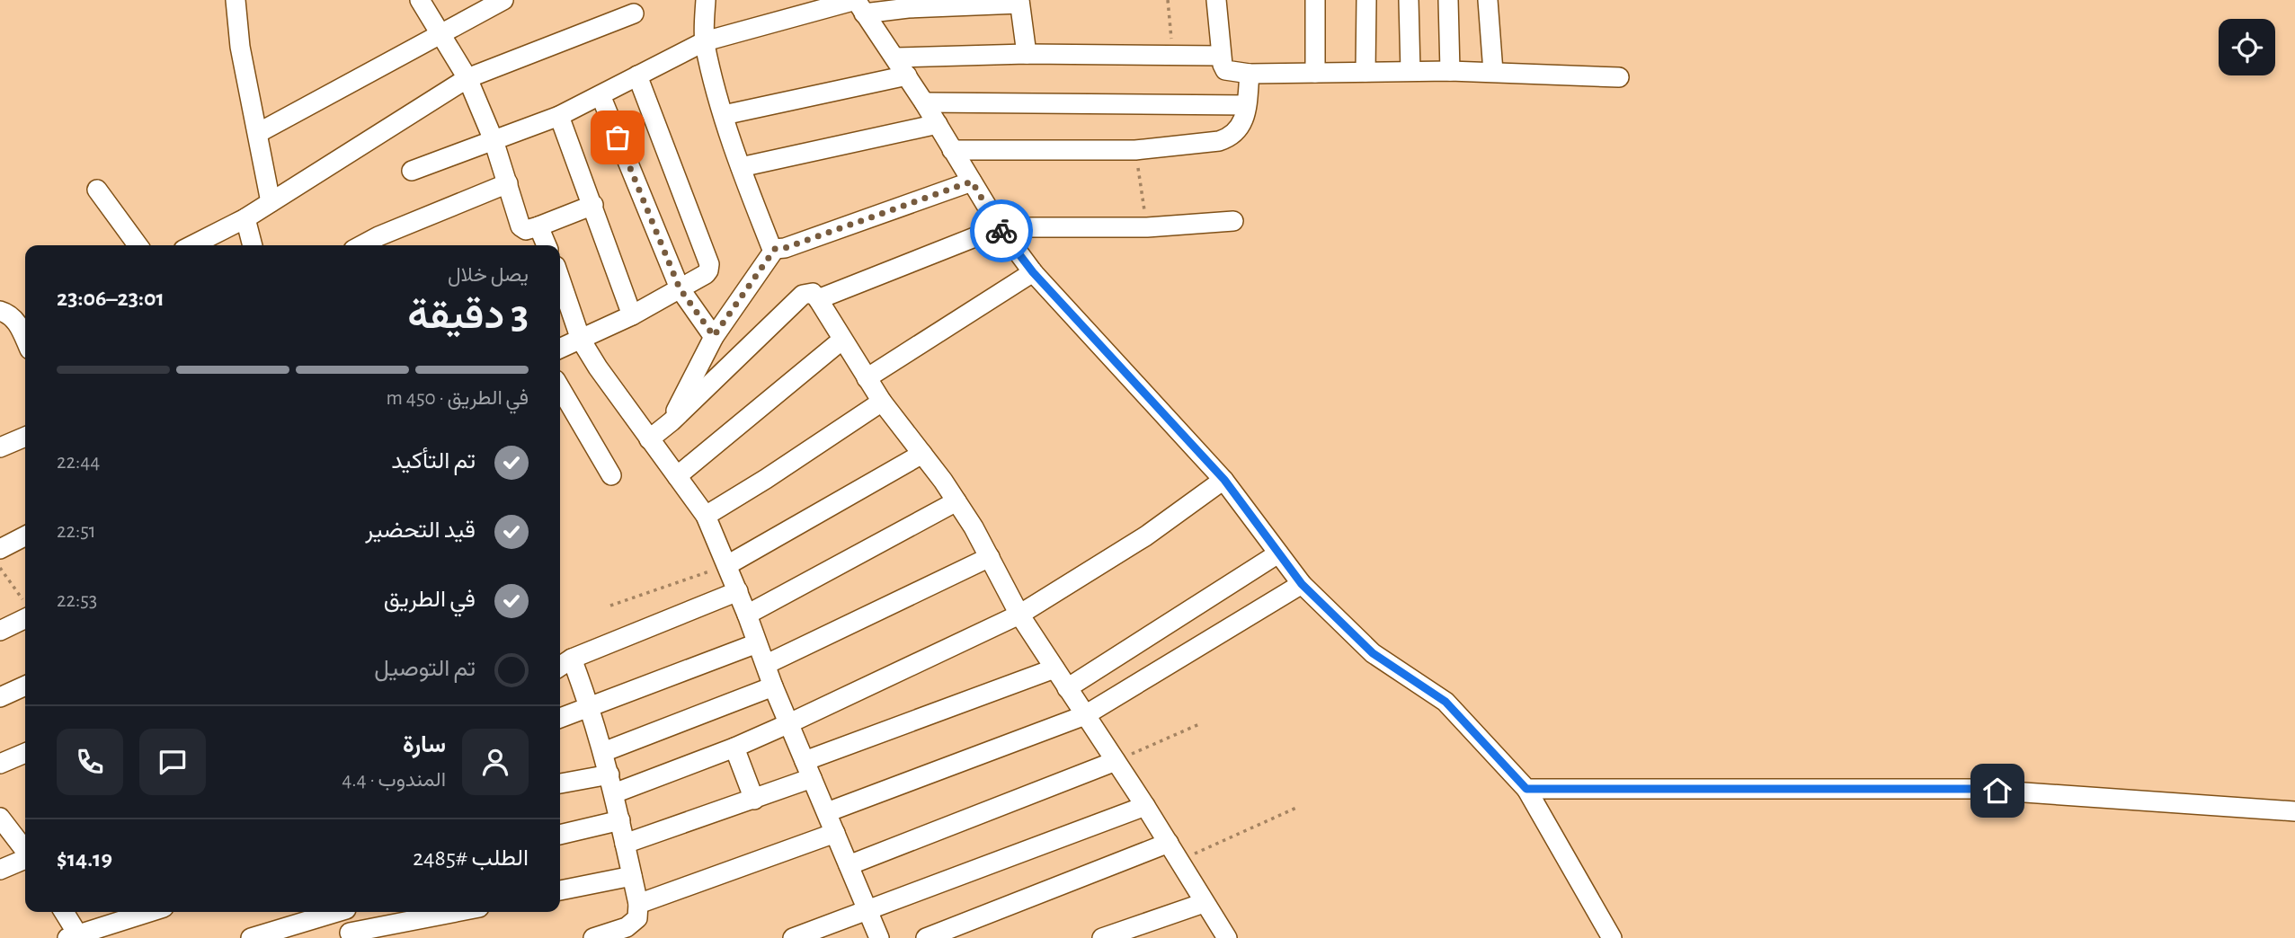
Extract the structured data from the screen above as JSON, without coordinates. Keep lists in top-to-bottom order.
{
  "page": {
    "heading": ["3 دقيقة", "يصل خلال", "23:01–23:06"],
    "panel": [
      "سارة",
      "المندوب · 4.4",
      "الطلب #2485",
      "$14.19"
    ],
    "bar": "في الطريق · 450 m",
    "list": [
      ["تم التأكيد", "22:44"],
      ["قيد التحضير", "22:51"],
      ["في الطريق", "22:53"],
      "تم التوصيل"
    ]
  }
}
